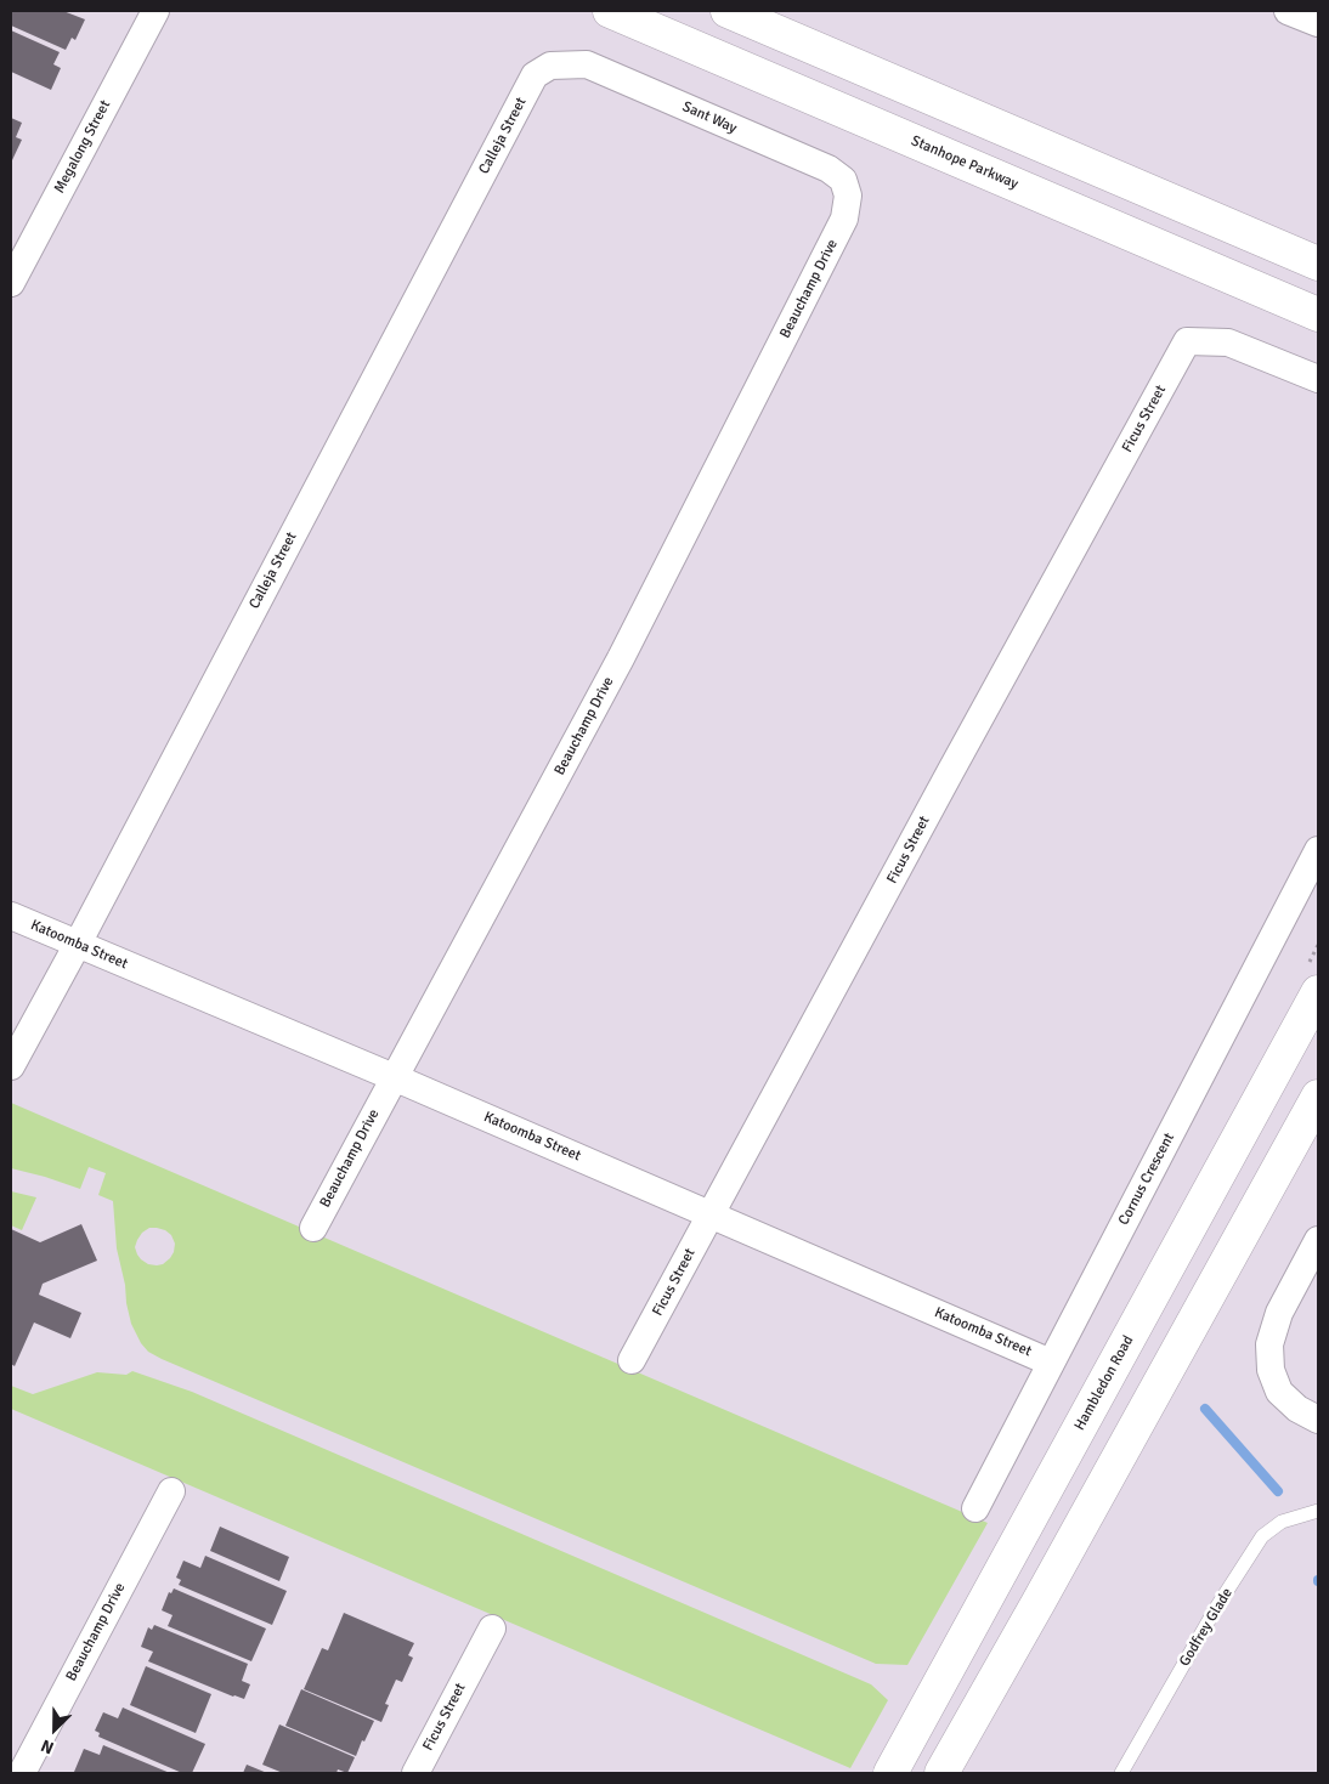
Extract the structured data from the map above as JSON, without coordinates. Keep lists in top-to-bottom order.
{
  "streets": {
    "main road": ["Stanhope Parkway", "Hambledon Road"],
    "street": [
      "Sant Way",
      "Calleja Street",
      "Megalong Street",
      "Beauchamp Drive",
      "Ficus Street",
      "Katoomba Street",
      "Cornus Crescent"
    ],
    "lane": ["Godfrey Glade"]
  },
  "crossings": [
    ["Sant Way", "Calleja Street"],
    ["Sant Way", "Beauchamp Drive"],
    ["Calleja Street", "Katoomba Street"],
    ["Beauchamp Drive", "Katoomba Street"],
    ["Ficus Street", "Katoomba Street"],
    ["Katoomba Street", "Cornus Crescent"]
  ],
  "north": "bottom left"
}
